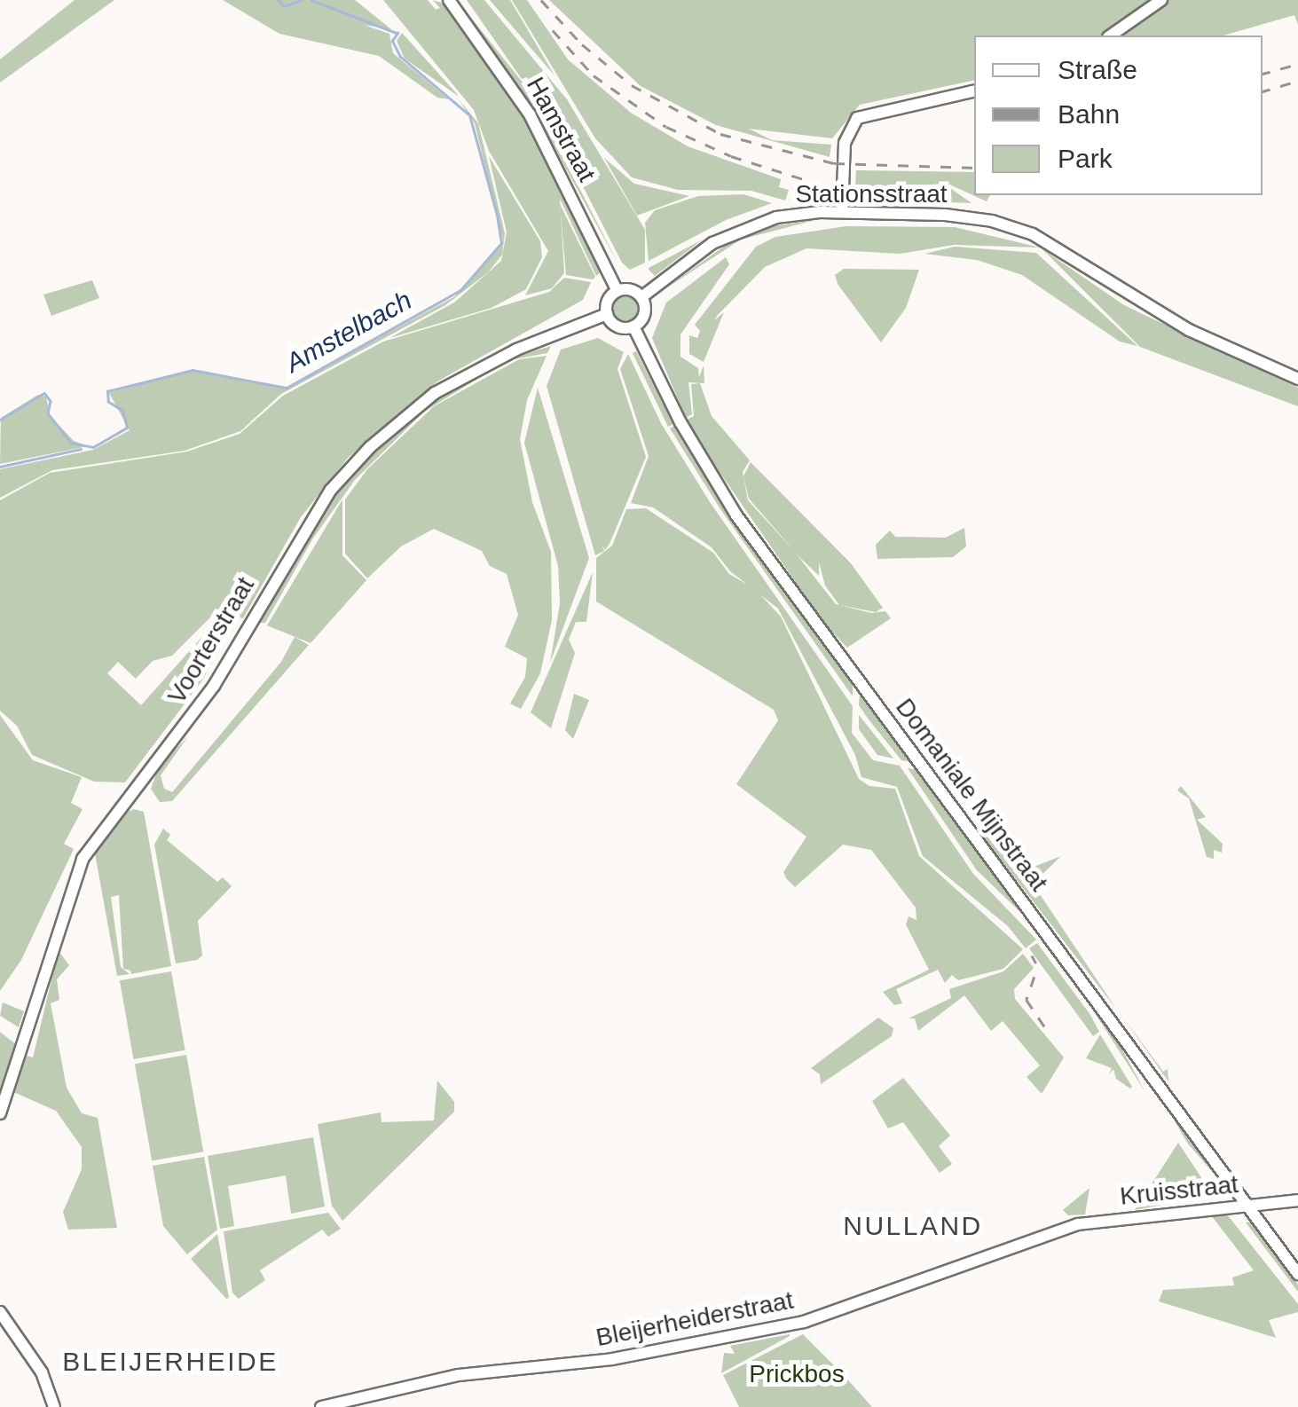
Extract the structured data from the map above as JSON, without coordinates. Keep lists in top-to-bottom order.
{
  "streets": {
    "street": [
      "Hamstraat",
      "Stationsstraat",
      "Voorterstraat",
      "Domaniale Mijnstraat",
      "Kruisstraat",
      "Bleijerheiderstraat"
    ]
  },
  "crossings": [
    ["Hamstraat", "Stationsstraat"],
    ["Hamstraat", "Voorterstraat"],
    ["Hamstraat", "Domaniale Mijnstraat"],
    ["Stationsstraat", "Voorterstraat"],
    ["Stationsstraat", "Domaniale Mijnstraat"],
    ["Voorterstraat", "Domaniale Mijnstraat"],
    ["Domaniale Mijnstraat", "Kruisstraat"],
    ["Kruisstraat", "Bleijerheiderstraat"]
  ],
  "districts": ["NULLAND", "BLEIJERHEIDE"],
  "water": ["Amstelbach"],
  "parks": ["Prickbos"],
  "legend": ["Straße", "Bahn", "Park"]
}
